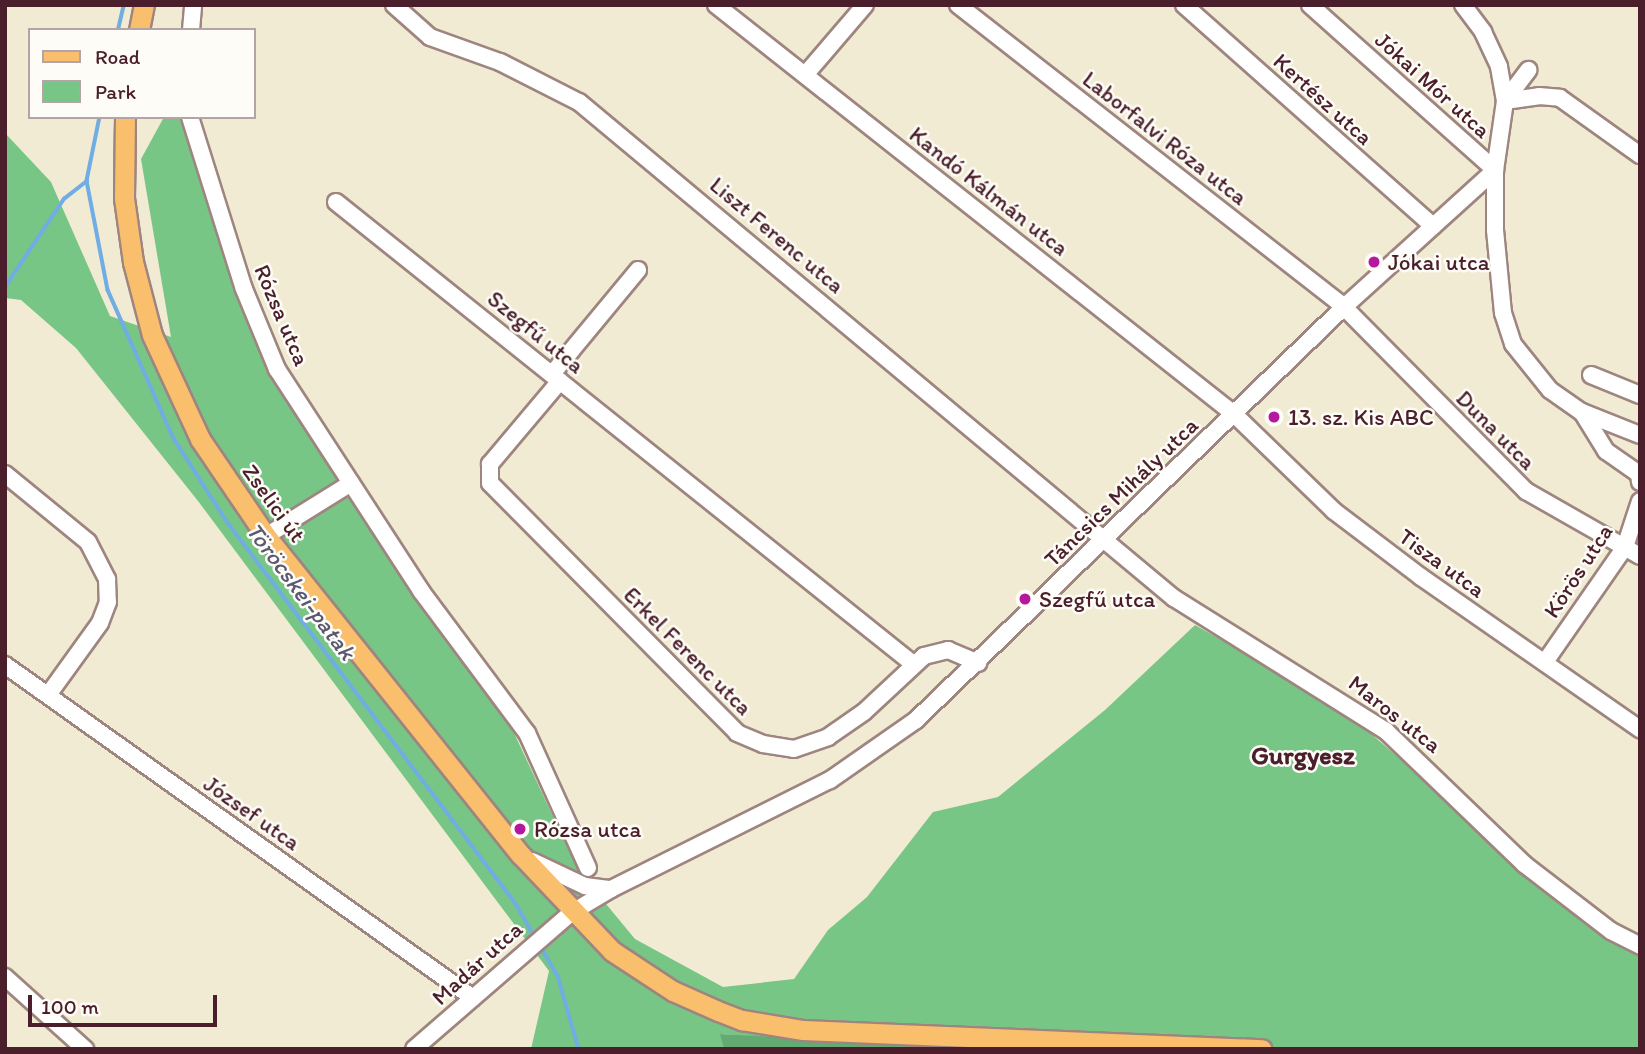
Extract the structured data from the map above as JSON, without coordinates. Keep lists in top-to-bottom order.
{
  "streets": {
    "main road": ["Zselici út"],
    "street": [
      "Jókai Mór utca",
      "Kertész utca",
      "Laborfalvi Róza utca",
      "Kandó Kálmán utca",
      "Liszt Ferenc utca",
      "Rózsa utca",
      "Szegfű utca",
      "Duna utca",
      "Táncsics Mihály utca",
      "Tisza utca",
      "Körös utca",
      "Erkel Ferenc utca",
      "Maros utca",
      "József utca",
      "Madár utca"
    ]
  },
  "crossings": [
    ["Jókai Mór utca", "Táncsics Mihály utca"],
    ["Kertész utca", "Táncsics Mihály utca"],
    ["Laborfalvi Róza utca", "Duna utca"],
    ["Laborfalvi Róza utca", "Táncsics Mihály utca"],
    ["Kandó Kálmán utca", "Táncsics Mihály utca"],
    ["Kandó Kálmán utca", "Tisza utca"],
    ["Liszt Ferenc utca", "Táncsics Mihály utca"],
    ["Liszt Ferenc utca", "Maros utca"],
    ["Szegfű utca", "Erkel Ferenc utca"],
    ["Duna utca", "Táncsics Mihály utca"],
    ["Duna utca", "Körös utca"],
    ["Táncsics Mihály utca", "Zselici út"],
    ["Táncsics Mihály utca", "Tisza utca"],
    ["Táncsics Mihály utca", "Maros utca"],
    ["Táncsics Mihály utca", "Madár utca"],
    ["Zselici út", "Madár utca"],
    ["Tisza utca", "Körös utca"],
    ["József utca", "Madár utca"]
  ],
  "districts": ["Gurgyesz"],
  "water": ["Töröcskei-patak"],
  "places": [
    "Jókai utca",
    "13. sz. Kis ABC",
    "Szegfű utca",
    "Rózsa utca"
  ],
  "legend": ["Road", "Park"],
  "scale_bar": "100 m"
}
